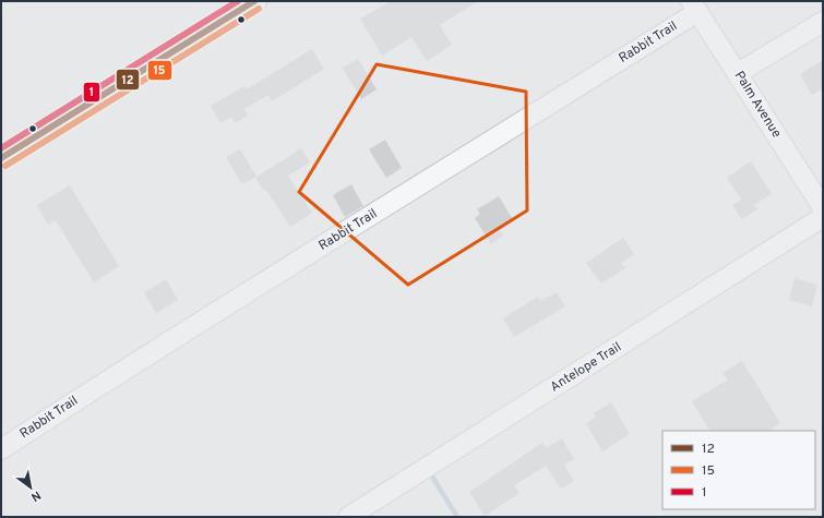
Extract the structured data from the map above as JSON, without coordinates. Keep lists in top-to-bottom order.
{
  "streets": {
    "street": ["Rabbit Trail", "Palm Avenue", "Antelope Trail"]
  },
  "crossings": [
    ["Rabbit Trail", "Palm Avenue"]
  ],
  "lines": ["transit line 12", "transit line 1", "transit line 15"],
  "legend": ["12", "15", "1"],
  "north": "bottom right"
}
